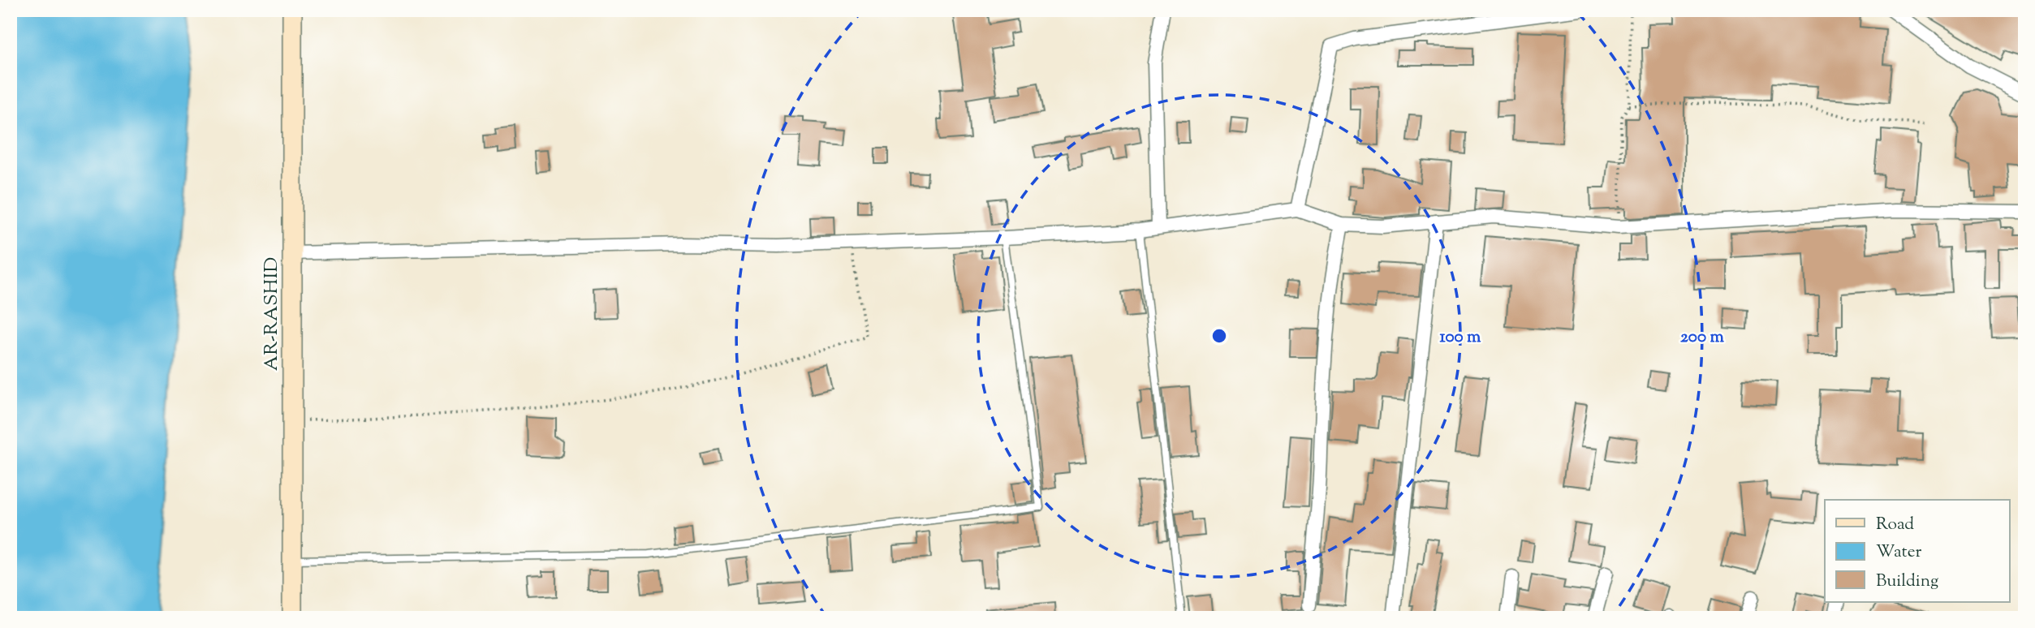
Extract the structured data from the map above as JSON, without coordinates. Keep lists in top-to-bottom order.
{
  "streets": {
    "main road": ["AR-RASHID"]
  },
  "legend": ["Road", "Water", "Building"],
  "rings": ["100 m", "200 m"]
}
